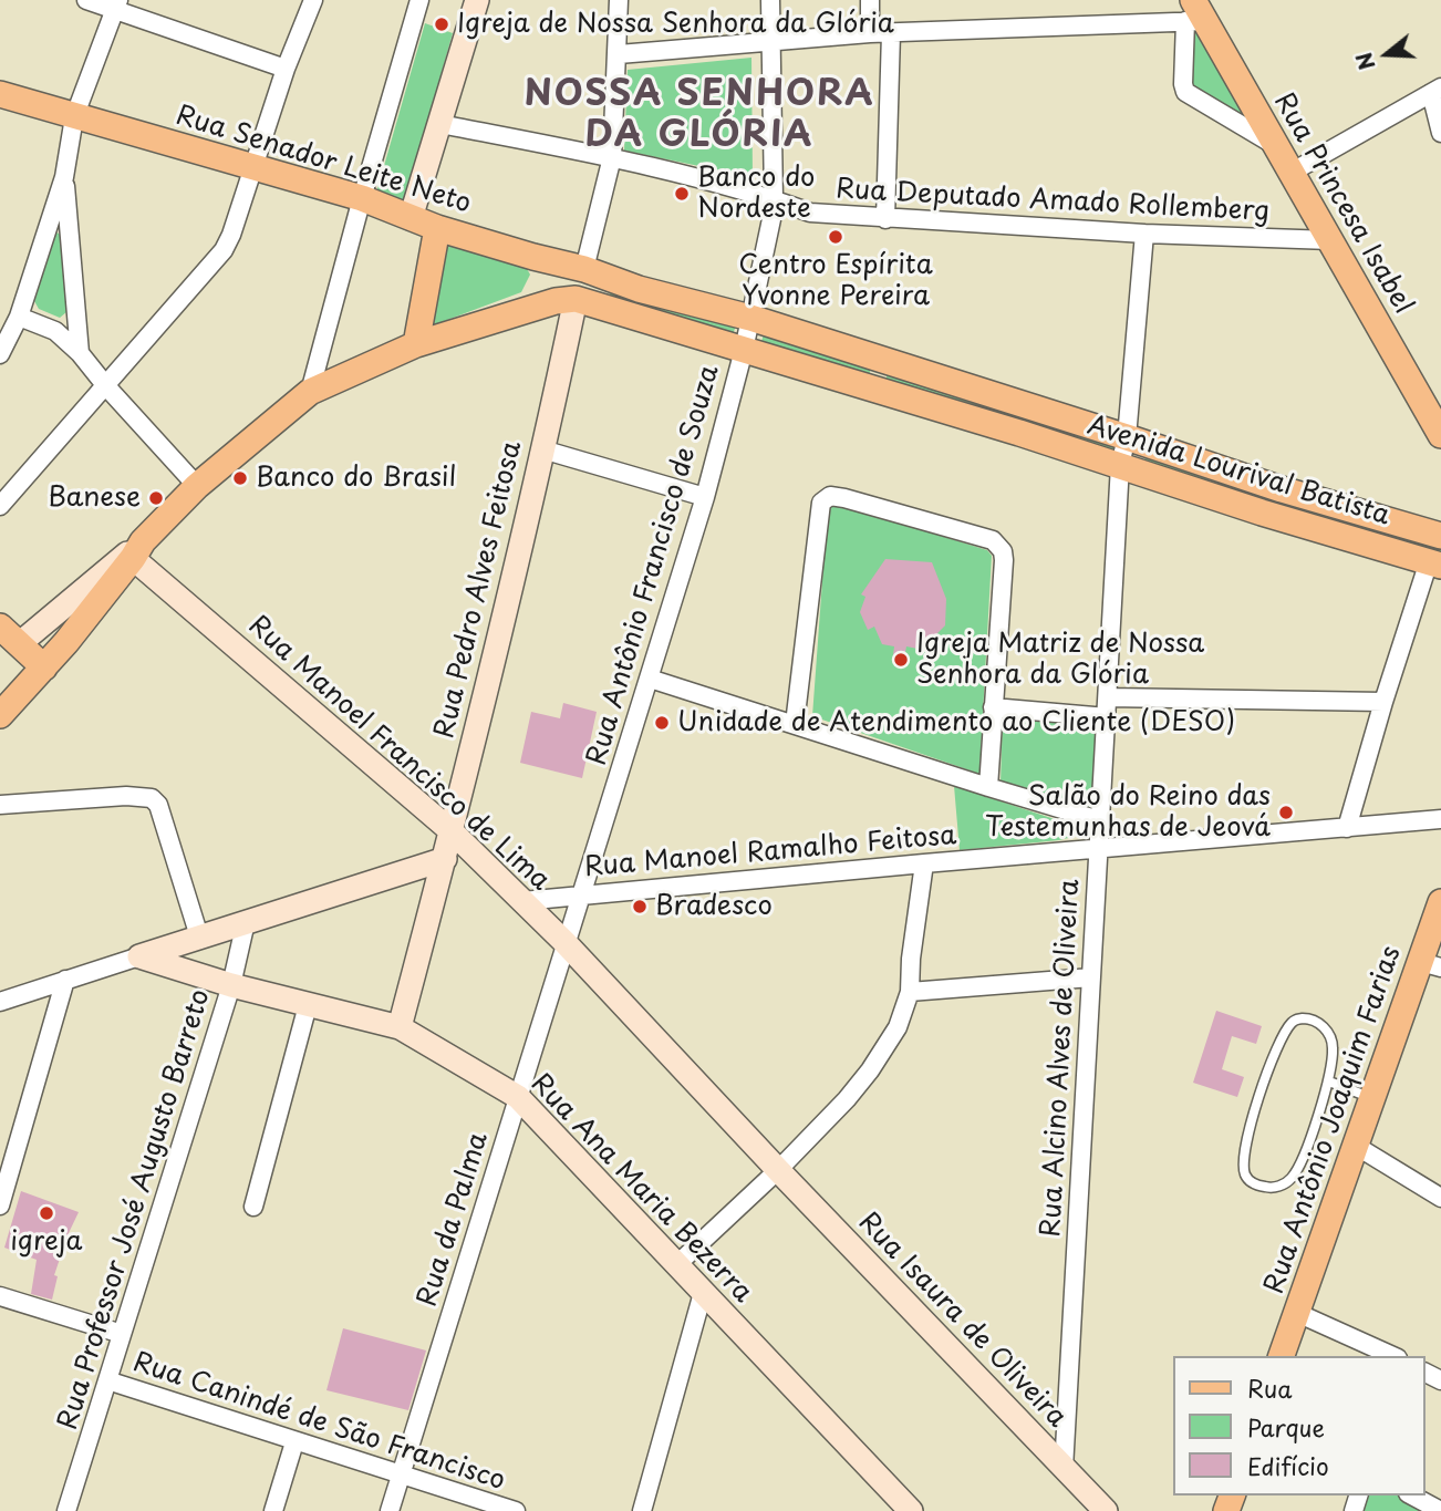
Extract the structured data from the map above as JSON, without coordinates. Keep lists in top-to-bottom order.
{
  "streets": {
    "main road": [
      "Rua Senador Leite Neto",
      "Rua Princesa Isabel",
      "Avenida Lourival Batista",
      "Rua Antônio Joaquim Farias"
    ],
    "street": [
      "Rua Deputado Amado Rollemberg",
      "Rua Antônio Francisco de Souza",
      "Rua Pedro Alves Feitosa",
      "Rua Manoel Francisco de Lima",
      "Rua Manoel Ramalho Feitosa",
      "Rua Alcino Alves de Oliveira",
      "Rua Ana Maria Bezerra",
      "Rua Professor José Augusto Barreto",
      "Rua da Palma",
      "Rua Isaura de Oliveira",
      "Rua Canindé de São Francisco"
    ]
  },
  "crossings": [
    ["Rua Senador Leite Neto", "Avenida Lourival Batista"],
    ["Rua Deputado Amado Rollemberg", "Rua Princesa Isabel"],
    ["Rua Deputado Amado Rollemberg", "Rua Antônio Francisco de Souza"],
    ["Rua Deputado Amado Rollemberg", "Rua Alcino Alves de Oliveira"],
    ["Avenida Lourival Batista", "Rua Antônio Francisco de Souza"],
    ["Avenida Lourival Batista", "Rua Pedro Alves Feitosa"],
    ["Avenida Lourival Batista", "Rua Alcino Alves de Oliveira"],
    ["Rua Antônio Francisco de Souza", "Rua Manoel Francisco de Lima"],
    ["Rua Antônio Francisco de Souza", "Rua Manoel Ramalho Feitosa"],
    ["Rua Antônio Francisco de Souza", "Rua da Palma"],
    ["Rua Pedro Alves Feitosa", "Rua Manoel Francisco de Lima"],
    ["Rua Pedro Alves Feitosa", "Rua Ana Maria Bezerra"],
    ["Rua Manoel Francisco de Lima", "Rua Manoel Ramalho Feitosa"],
    ["Rua Manoel Francisco de Lima", "Rua da Palma"],
    ["Rua Manoel Francisco de Lima", "Rua Isaura de Oliveira"],
    ["Rua Manoel Ramalho Feitosa", "Rua Alcino Alves de Oliveira"],
    ["Rua Alcino Alves de Oliveira", "Rua Isaura de Oliveira"],
    ["Rua Ana Maria Bezerra", "Rua Professor José Augusto Barreto"],
    ["Rua Ana Maria Bezerra", "Rua da Palma"],
    ["Rua Professor José Augusto Barreto", "Rua Canindé de São Francisco"],
    ["Rua da Palma", "Rua Canindé de São Francisco"]
  ],
  "districts": ["NOSSA SENHORA DA GLÓRIA"],
  "places": [
    "Igreja de Nossa Senhora da Glória",
    "Banco do Nordeste",
    "Centro Espírita Yvonne Pereira",
    "Banco do Brasil",
    "Banese",
    "Igreja Matriz de Nossa Senhora da Glória",
    "Unidade de Atendimento ao Cliente (DESO)",
    "Salão do Reino das Testemunhas de Jeová",
    "Bradesco",
    "igreja"
  ],
  "legend": ["Rua", "Parque", "Edifício"],
  "north": "left"
}
